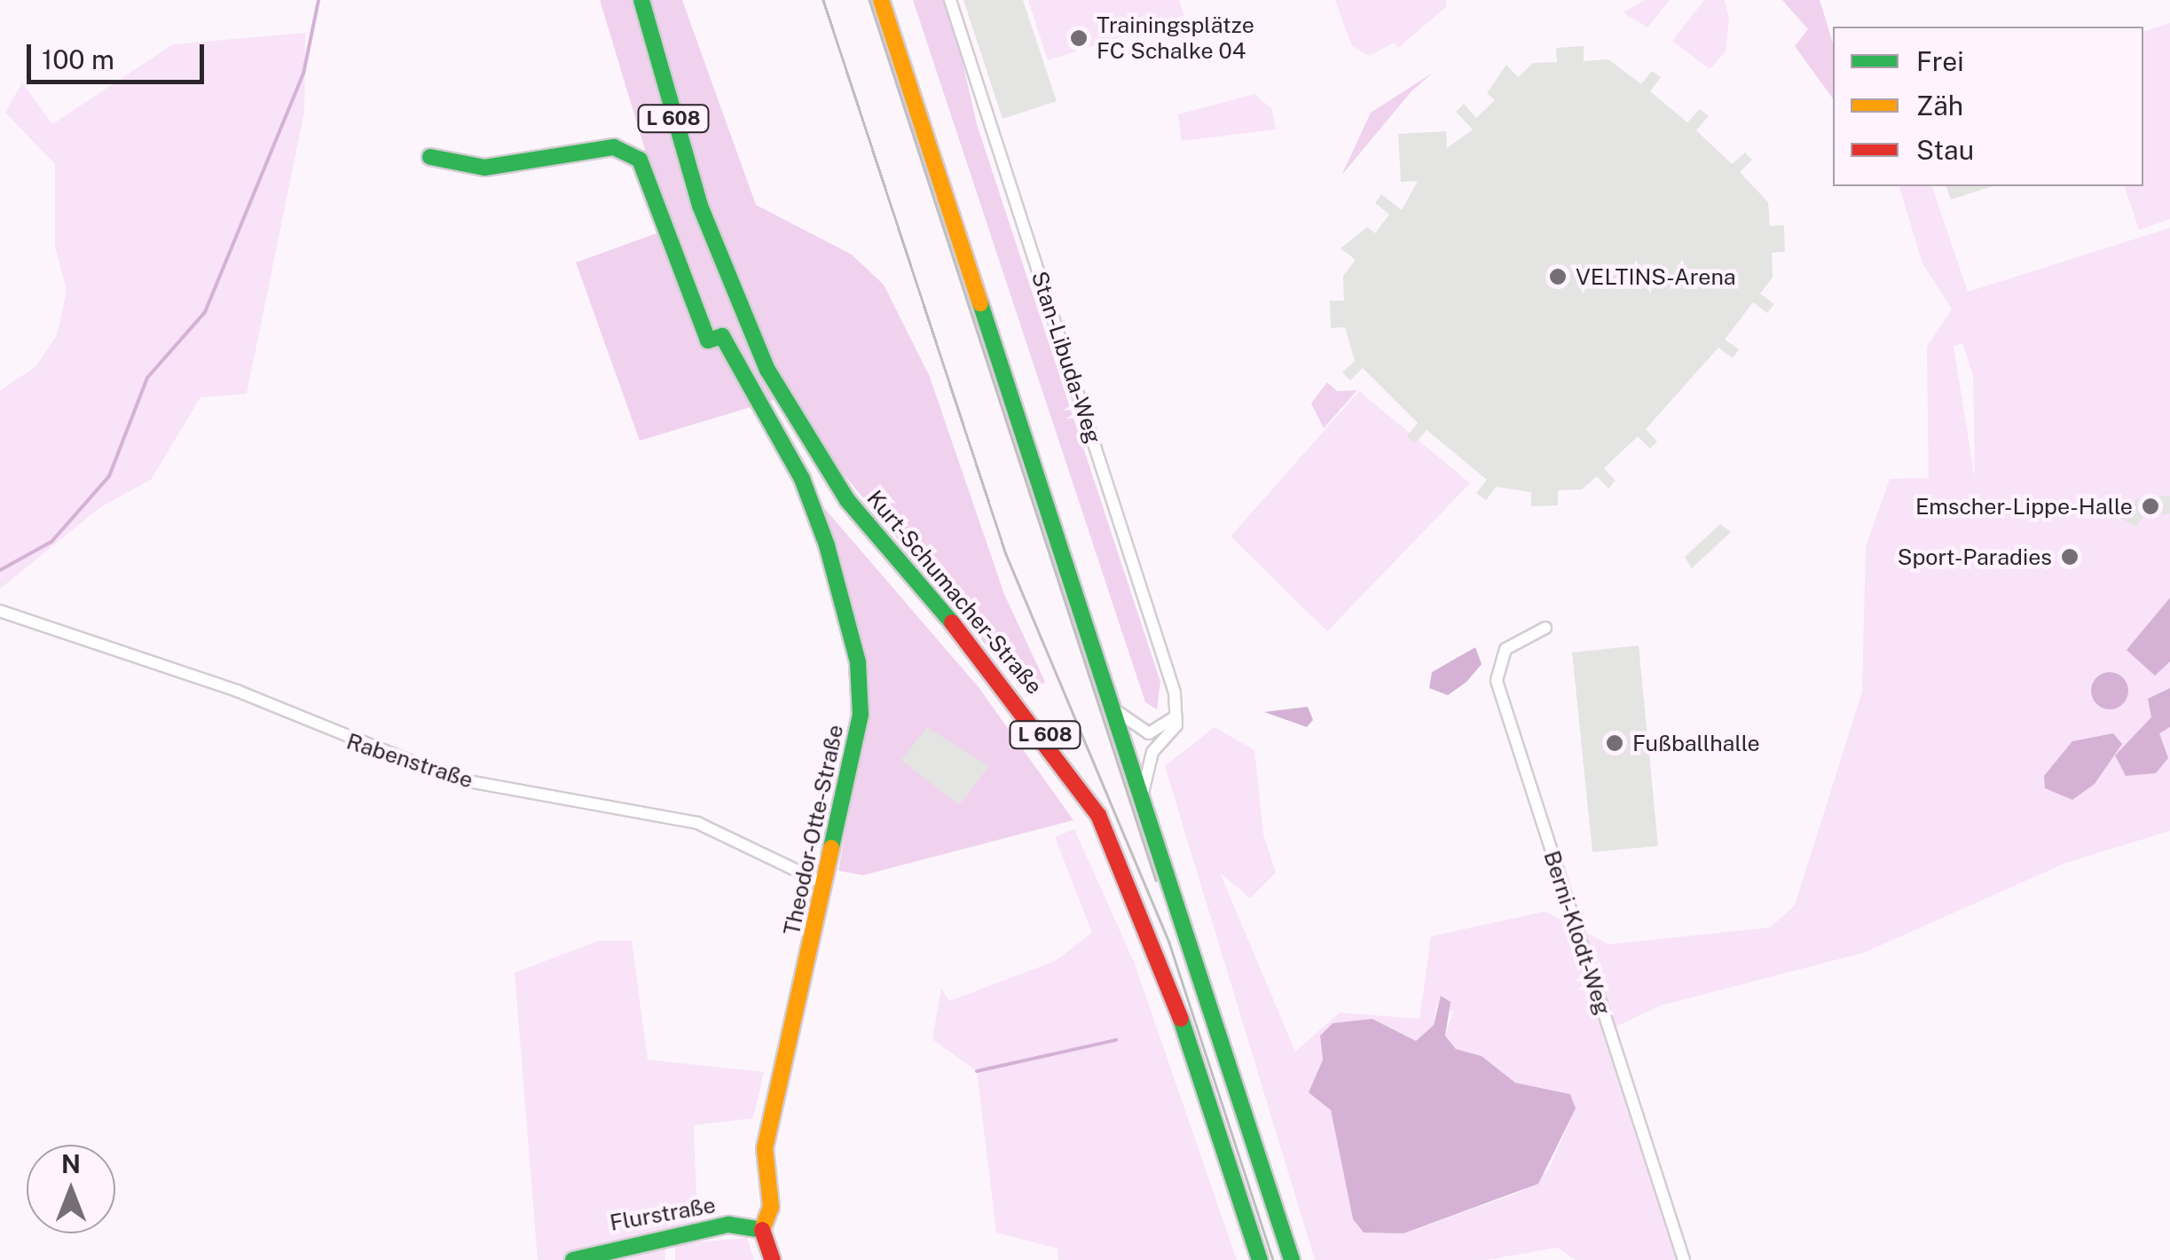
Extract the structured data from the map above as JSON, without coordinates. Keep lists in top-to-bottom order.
{
  "streets": {
    "main road": [
      "L 608",
      "Kurt-Schumacher-Straße",
      "Theodor-Otte-Straße",
      "Flurstraße"
    ],
    "street": ["Stan-Libuda-Weg", "Rabenstraße", "Berni-Klodt-Weg"]
  },
  "crossings": [
    ["Rabenstraße", "Theodor-Otte-Straße"],
    ["Theodor-Otte-Straße", "Flurstraße"]
  ],
  "places": [
    "Trainingsplätze FC Schalke 04",
    "VELTINS-Arena",
    "Emscher-Lippe-Halle",
    "Sport-Paradies",
    "Fußballhalle"
  ],
  "legend": ["Frei", "Zäh", "Stau"],
  "scale_bar": "100 m",
  "north": "top"
}
